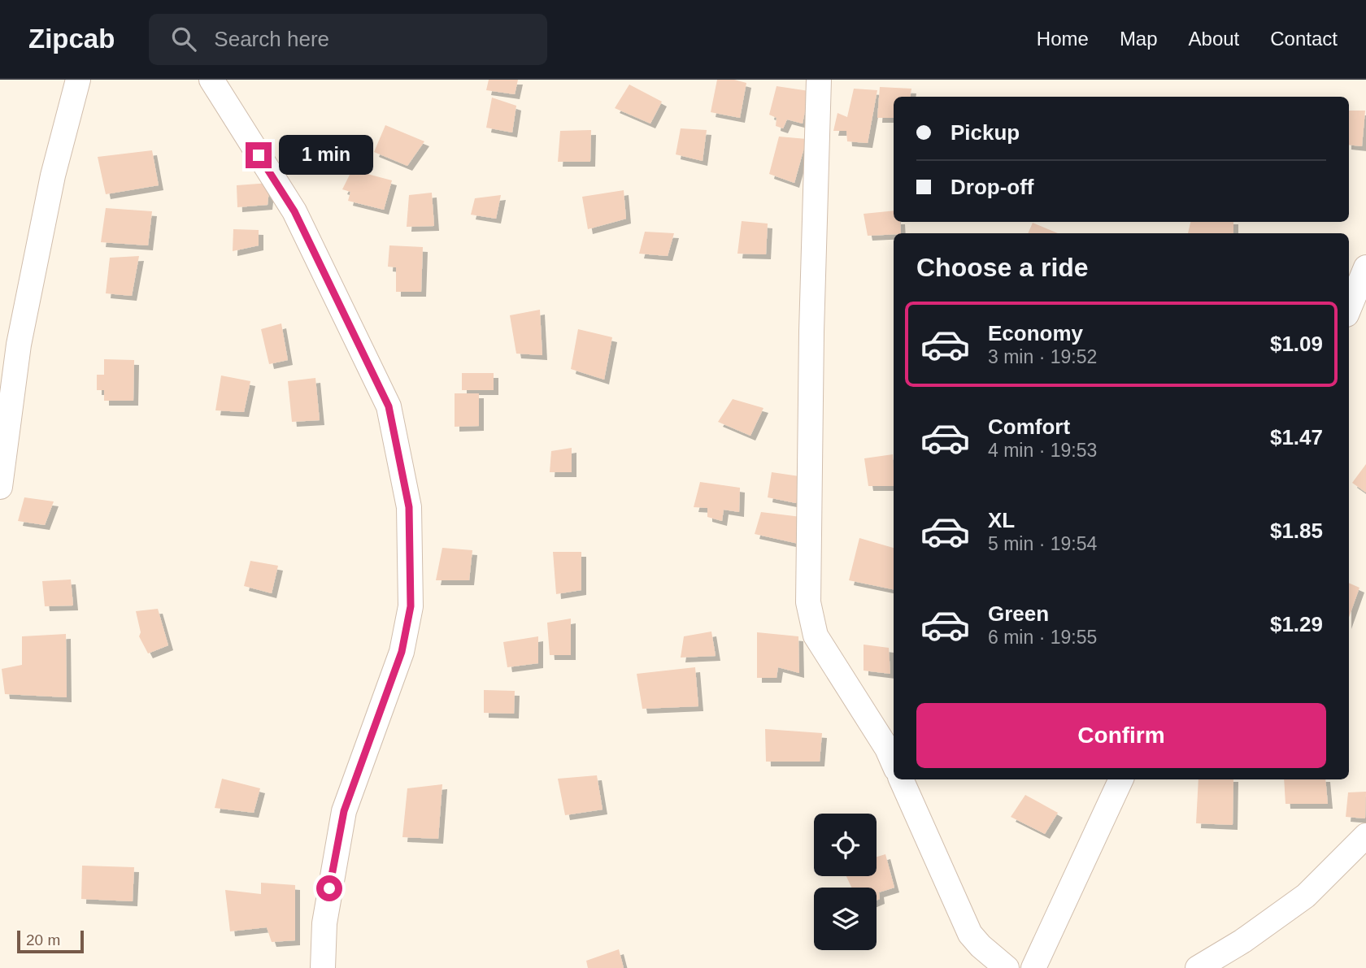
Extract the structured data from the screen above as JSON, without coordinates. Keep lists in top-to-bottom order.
{
  "scale_bar": "20 m",
  "page": {
    "header": "Zipcab",
    "search": "Search here",
    "nav": [
      "Home",
      "Map",
      "About",
      "Contact"
    ],
    "banner": ["Pickup", "Drop-off"],
    "bubble": "1 min",
    "heading": "Choose a ride",
    "list": [
      {
        "name": "Economy",
        "note": "3 min · 19:52",
        "value": "$1.09"
      },
      {
        "name": "Comfort",
        "note": "4 min · 19:53",
        "value": "$1.47"
      },
      {
        "name": "XL",
        "note": "5 min · 19:54",
        "value": "$1.85"
      },
      {
        "name": "Green",
        "note": "6 min · 19:55",
        "value": "$1.29"
      }
    ],
    "buttons": "Confirm",
    "scale": "20 m"
  }
}
